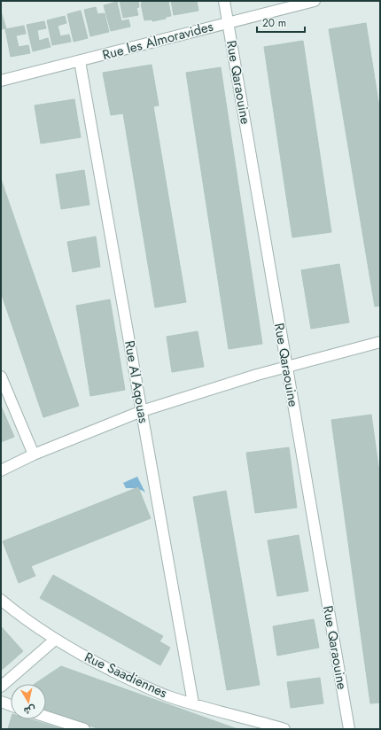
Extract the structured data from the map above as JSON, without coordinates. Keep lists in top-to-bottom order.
{
  "streets": {
    "street": [
      "Rue les Almoravides",
      "Rue Qaraouine",
      "Rue Al Aqouas",
      "Rue Saadiennes"
    ]
  },
  "crossings": [
    ["Rue les Almoravides", "Rue Qaraouine"],
    ["Rue les Almoravides", "Rue Al Aqouas"],
    ["Rue Al Aqouas", "Rue Saadiennes"]
  ],
  "scale_bar": "20 m",
  "north": "bottom"
}
